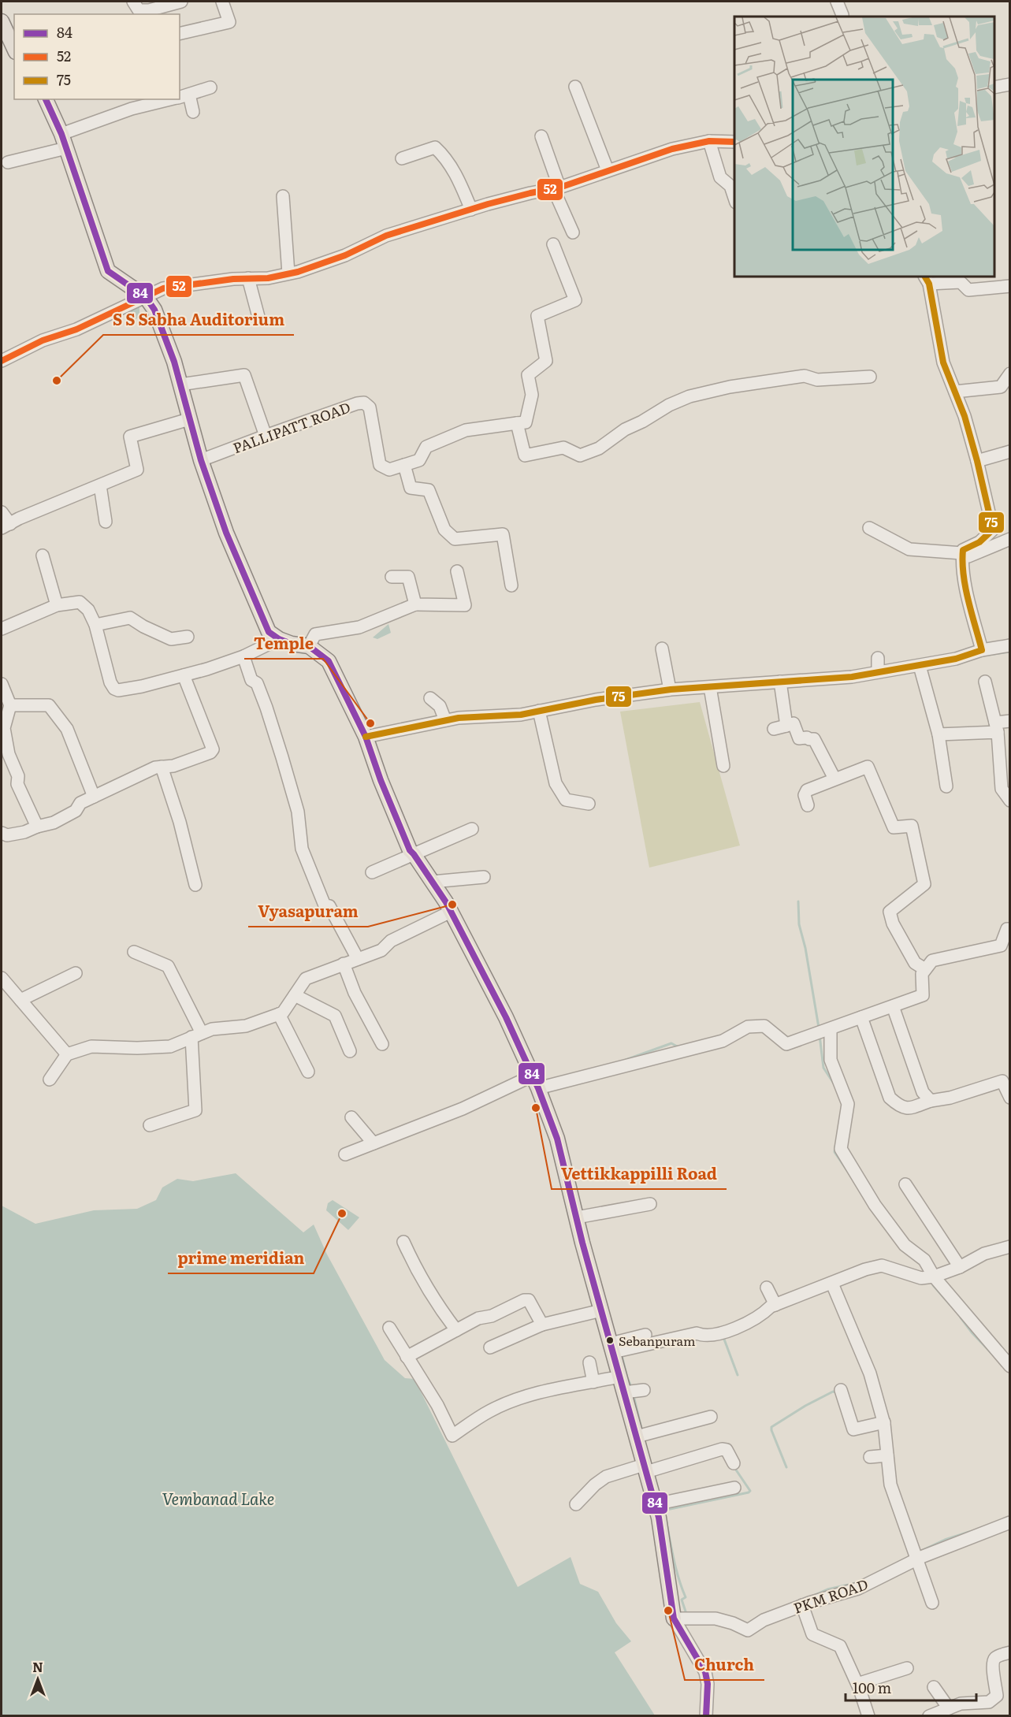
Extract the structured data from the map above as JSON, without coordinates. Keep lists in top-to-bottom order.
{
  "streets": {
    "street": ["PALLIPATT ROAD", "PKM ROAD"]
  },
  "water": ["Vembanad Lake"],
  "places": [
    "S S Sabha Auditorium",
    "Temple",
    "Vyasapuram",
    "Vettikkappilli Road",
    "prime meridian",
    "Sebanpuram",
    "Church"
  ],
  "lines": ["transit line 84", "transit line 52", "transit line 75"],
  "legend": ["84", "52", "75"],
  "scale_bar": "100 m",
  "north": "top"
}
